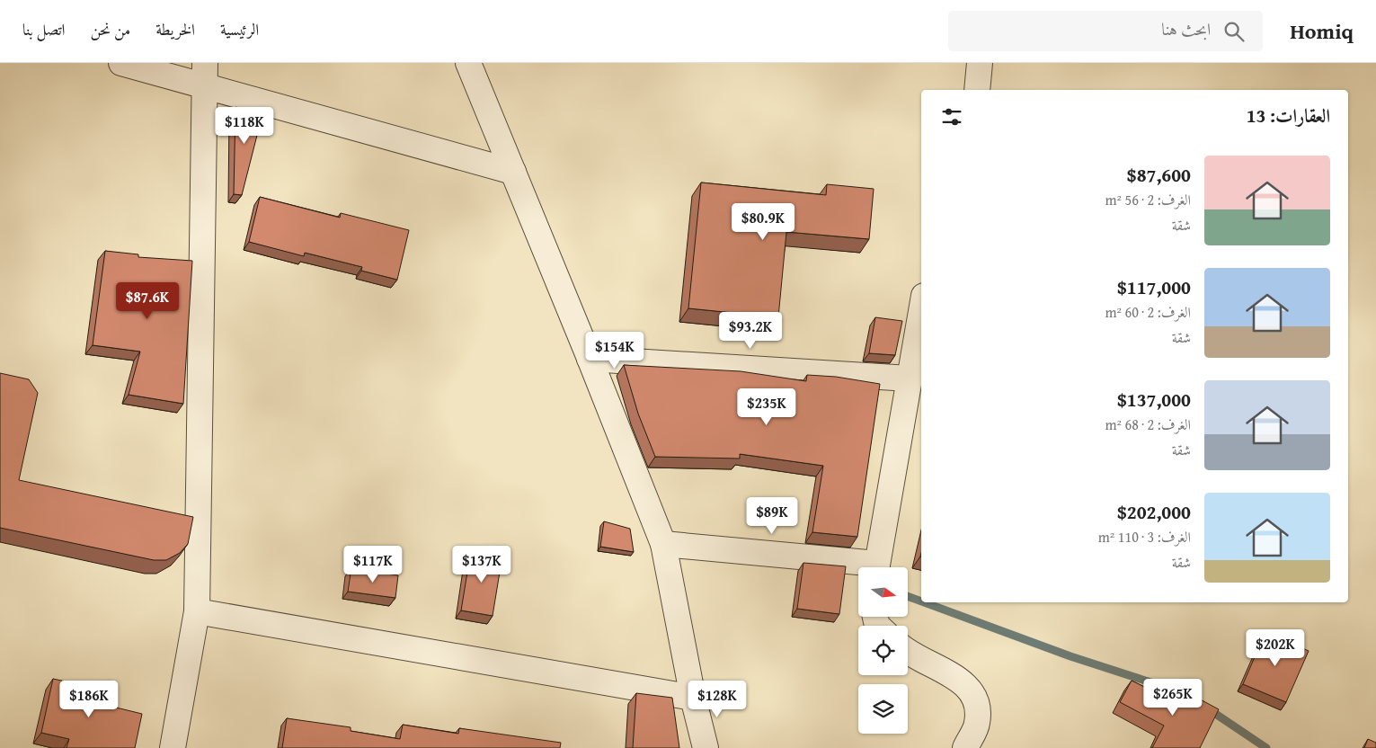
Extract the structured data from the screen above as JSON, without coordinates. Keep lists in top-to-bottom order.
{
  "north": "right",
  "page": {
    "header": "Homiq",
    "search": "ابحث هنا",
    "nav": [
      "الرئيسية",
      "الخريطة",
      "من نحن",
      "اتصل بنا"
    ],
    "heading": "العقارات: 13",
    "price": [
      "$118K",
      "$80.9K",
      "$87.6K",
      "$93.2K",
      "$154K",
      "$235K",
      "$89K",
      "$117K",
      "$137K",
      "$202K",
      "$265K",
      "$186K",
      "$128K"
    ],
    "list": [
      {
        "name": "$87,600",
        "note": "الغرف: 2 · 56 m² · شقة"
      },
      {
        "name": "$117,000",
        "note": "الغرف: 2 · 60 m² · شقة"
      },
      {
        "name": "$137,000",
        "note": "الغرف: 2 · 68 m² · شقة"
      },
      {
        "name": "$202,000",
        "note": "الغرف: 3 · 110 m² · شقة"
      }
    ]
  }
}
